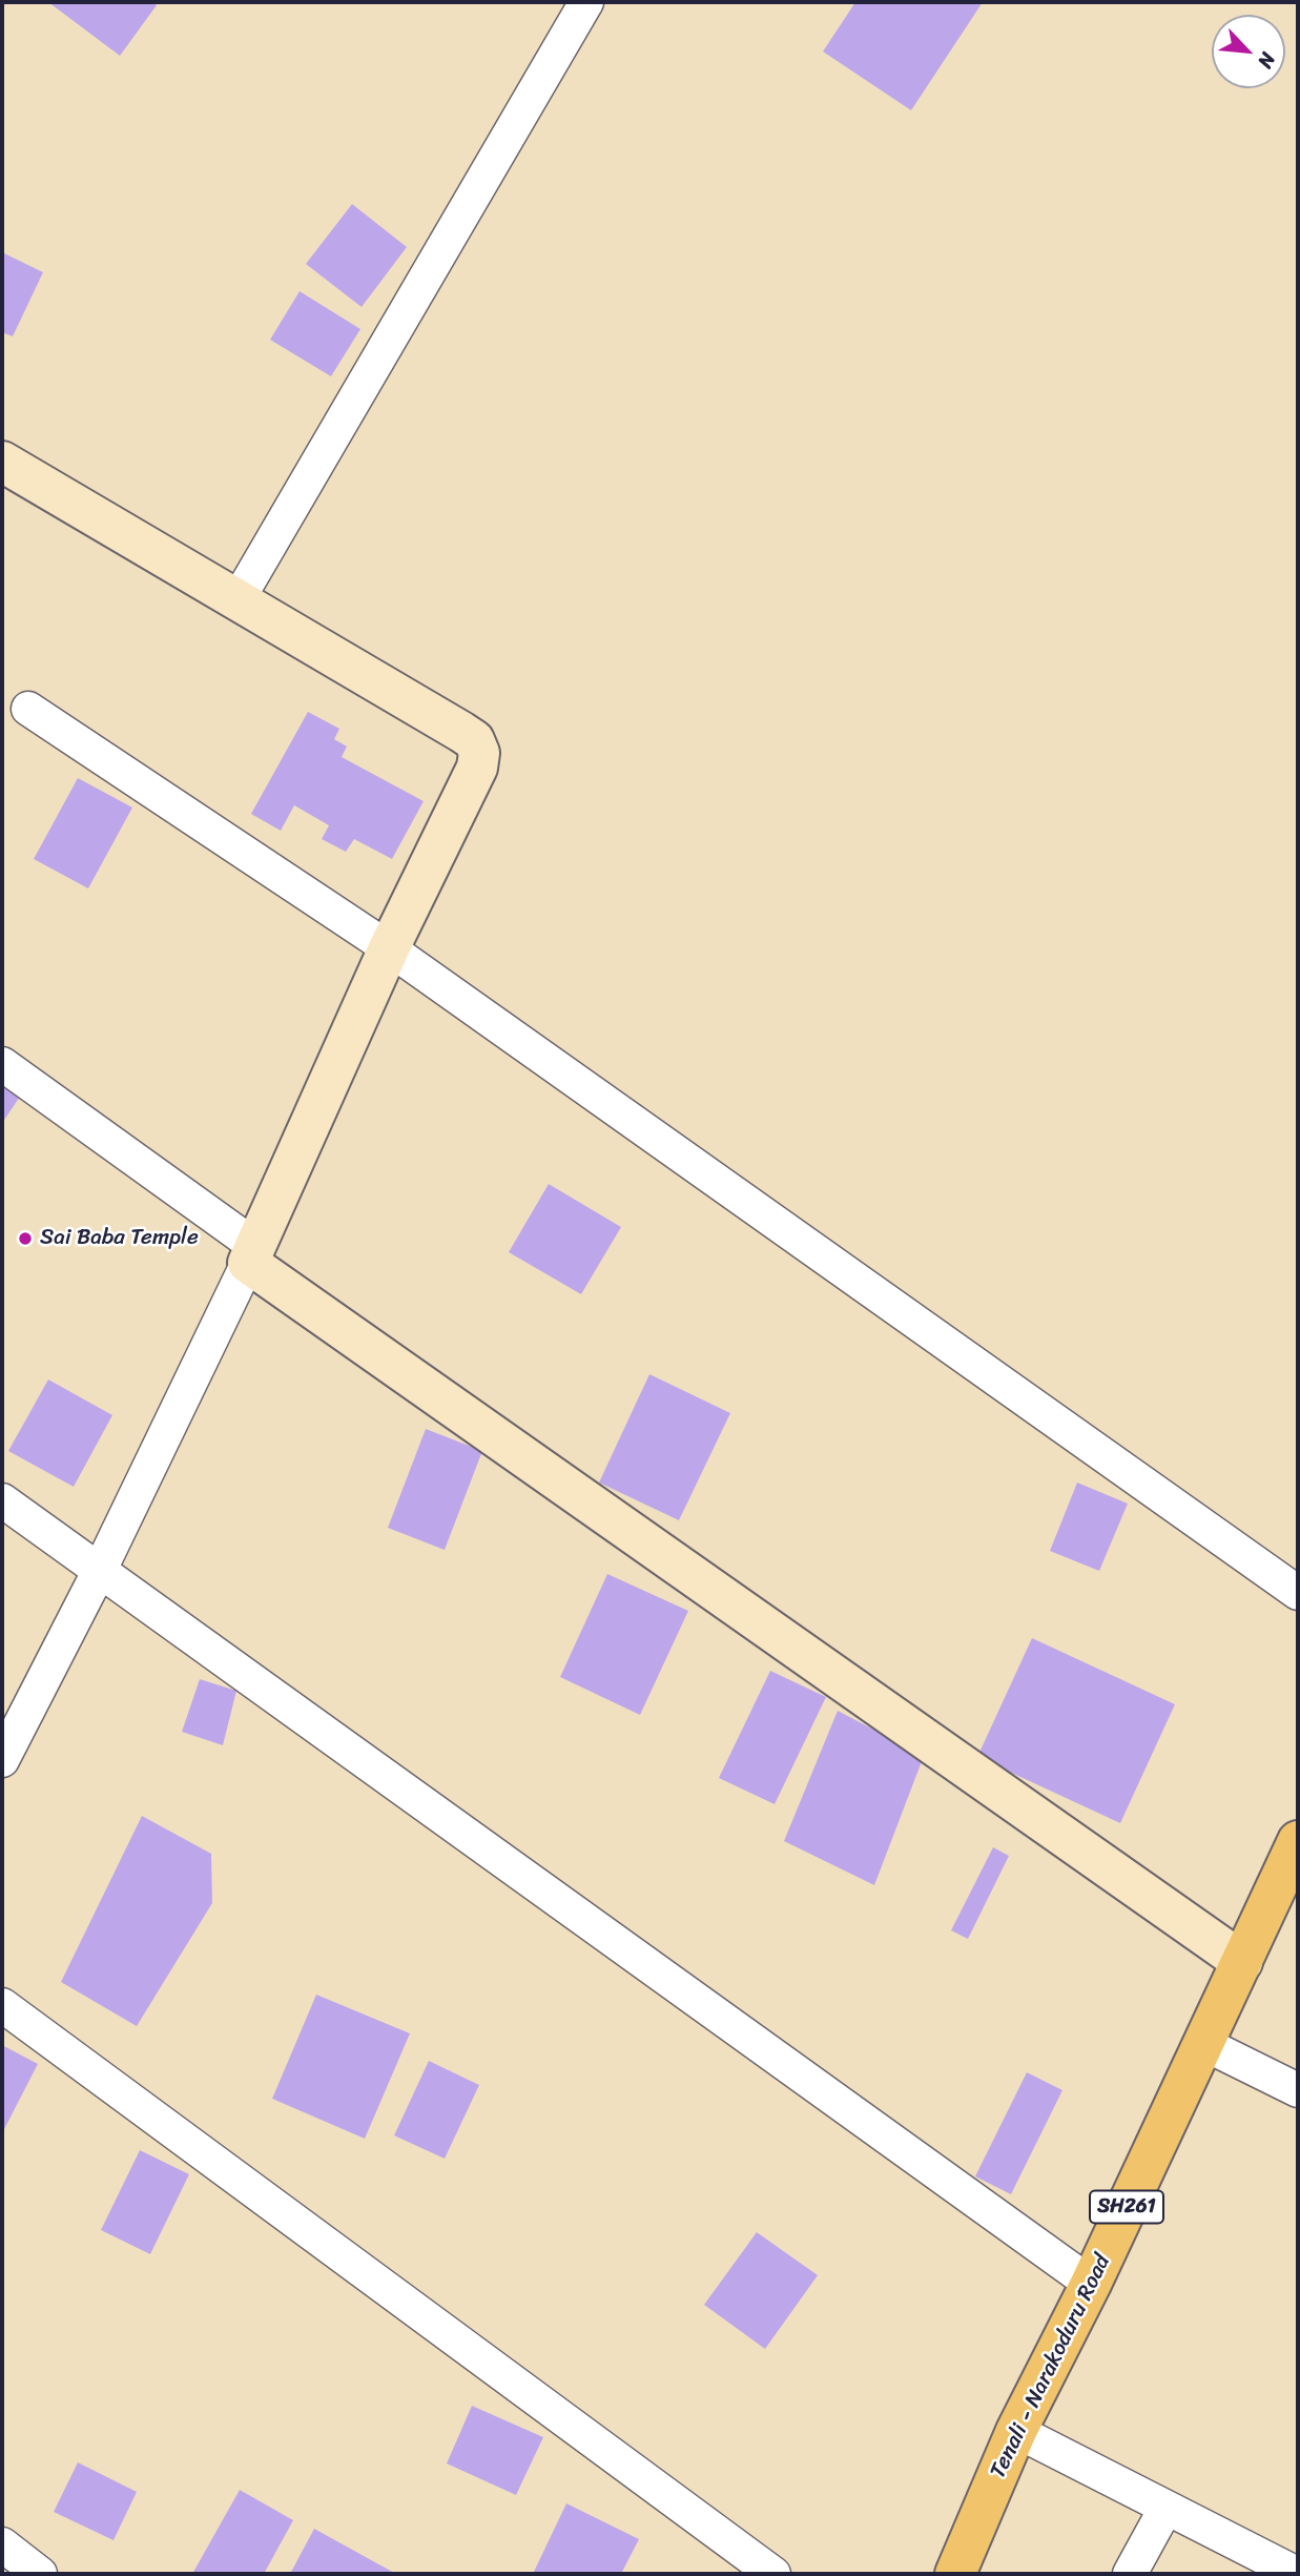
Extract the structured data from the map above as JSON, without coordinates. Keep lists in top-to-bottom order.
{
  "streets": {
    "main road": ["SH261", "Tenali - Narakoduru Road"]
  },
  "places": ["Sai Baba Temple"],
  "north": "bottom right"
}
